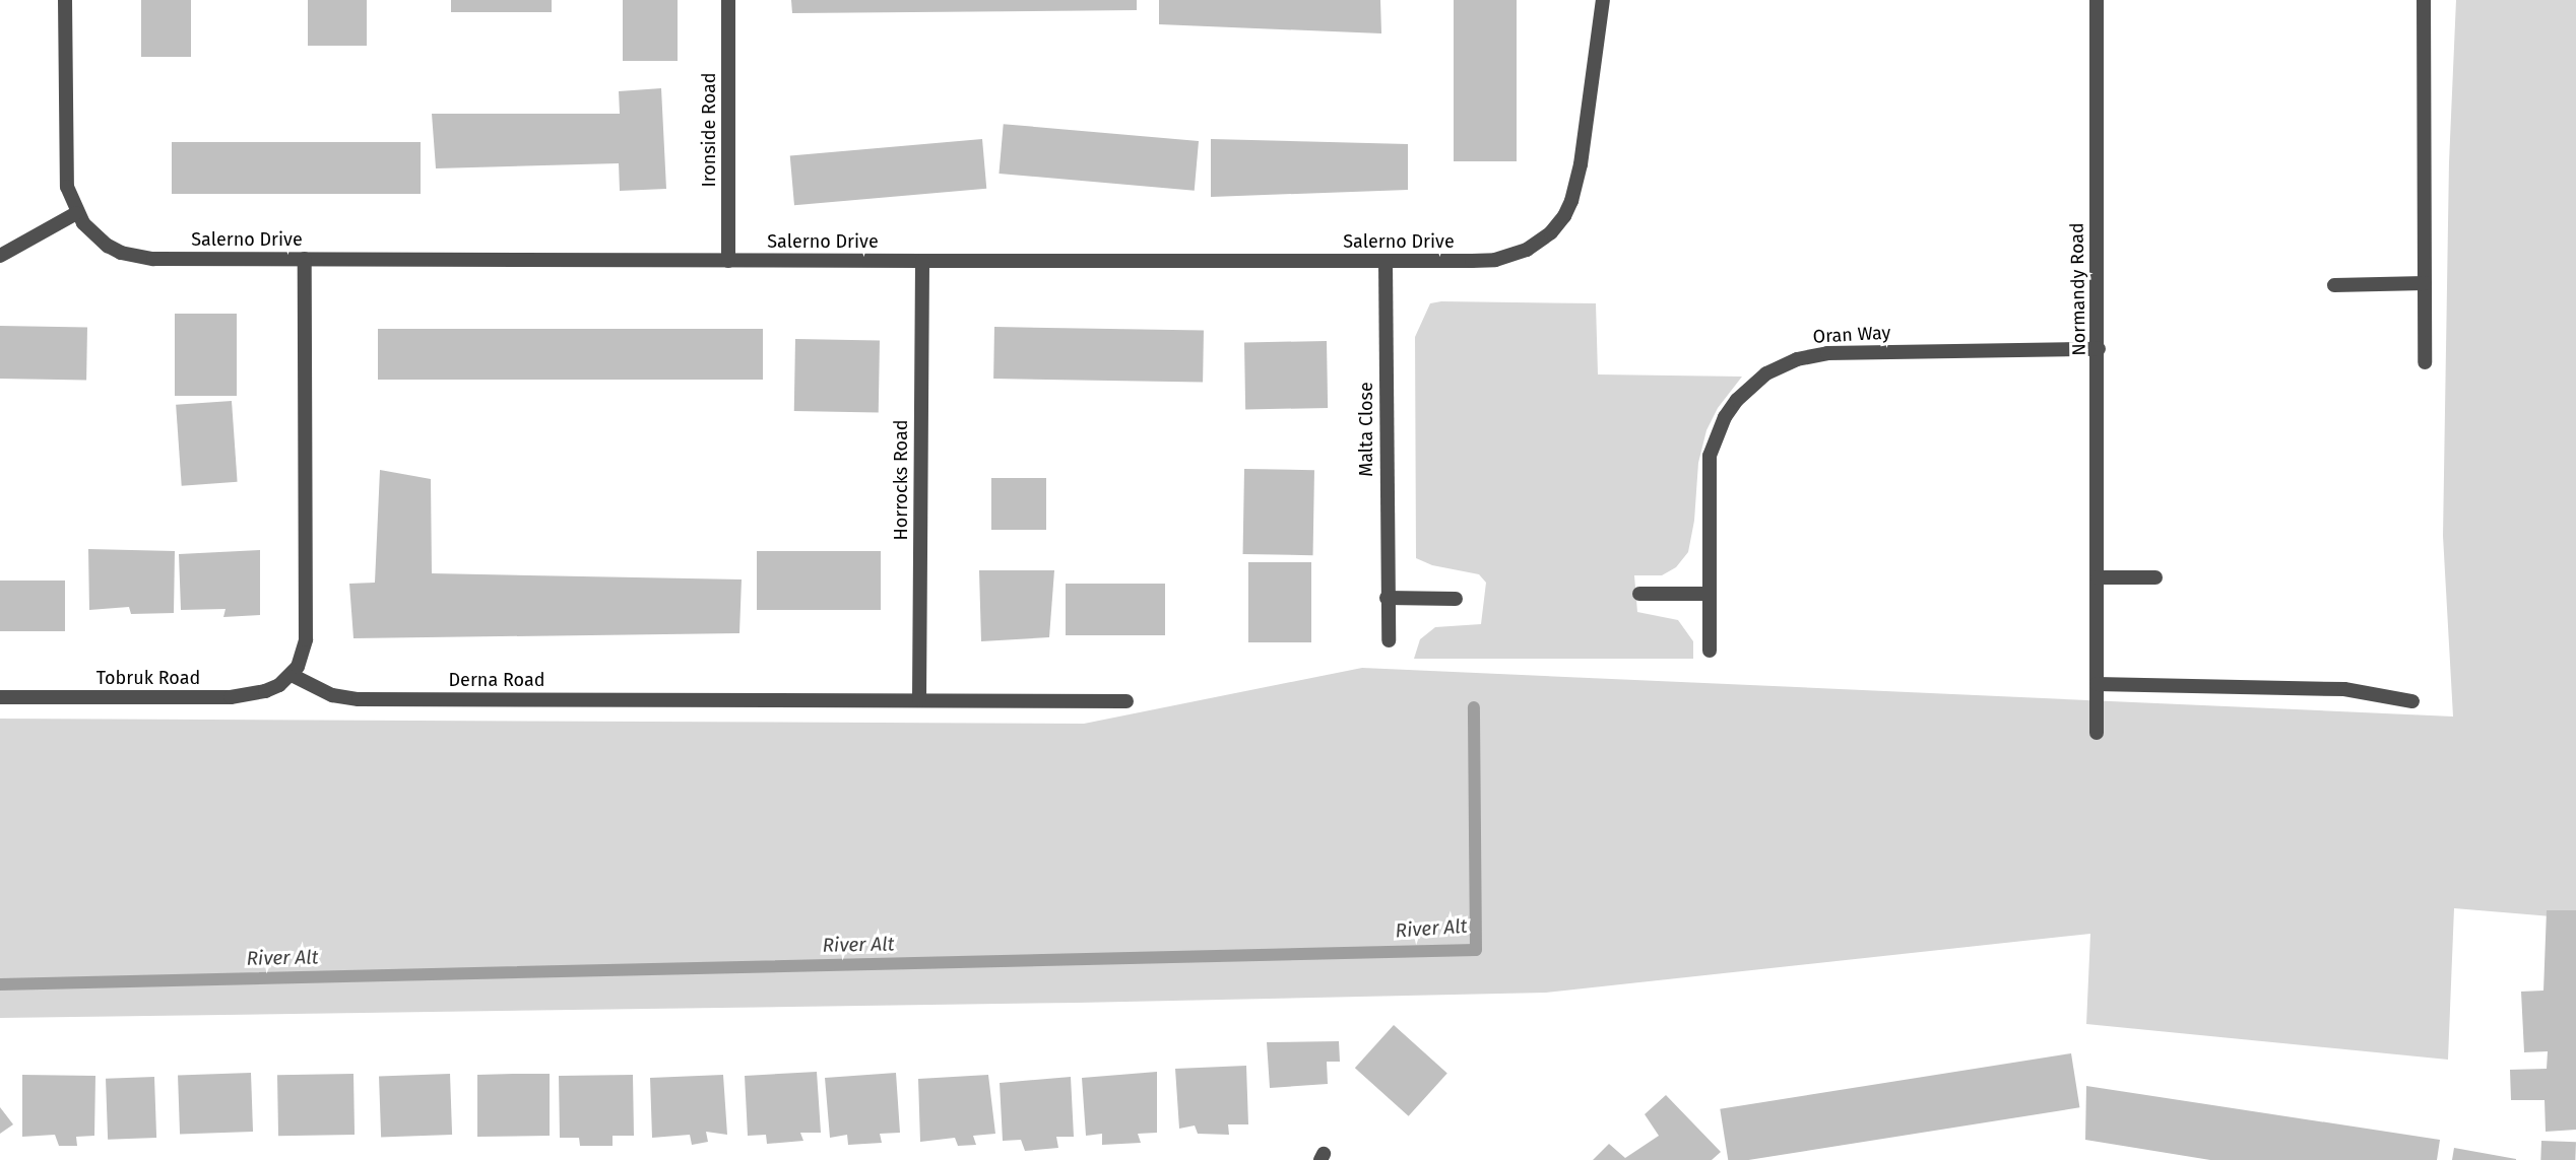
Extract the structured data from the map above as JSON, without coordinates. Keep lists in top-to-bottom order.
{
  "streets": {
    "street": [
      "Ironside Road",
      "Salerno Drive",
      "Normandy Road",
      "Oran Way",
      "Malta Close",
      "Horrocks Road",
      "Tobruk Road",
      "Derna Road"
    ]
  },
  "crossings": [
    ["Ironside Road", "Salerno Drive"],
    ["Salerno Drive", "Malta Close"],
    ["Salerno Drive", "Horrocks Road"],
    ["Normandy Road", "Oran Way"],
    ["Horrocks Road", "Derna Road"],
    ["Tobruk Road", "Derna Road"]
  ],
  "water": ["River Alt"]
}
